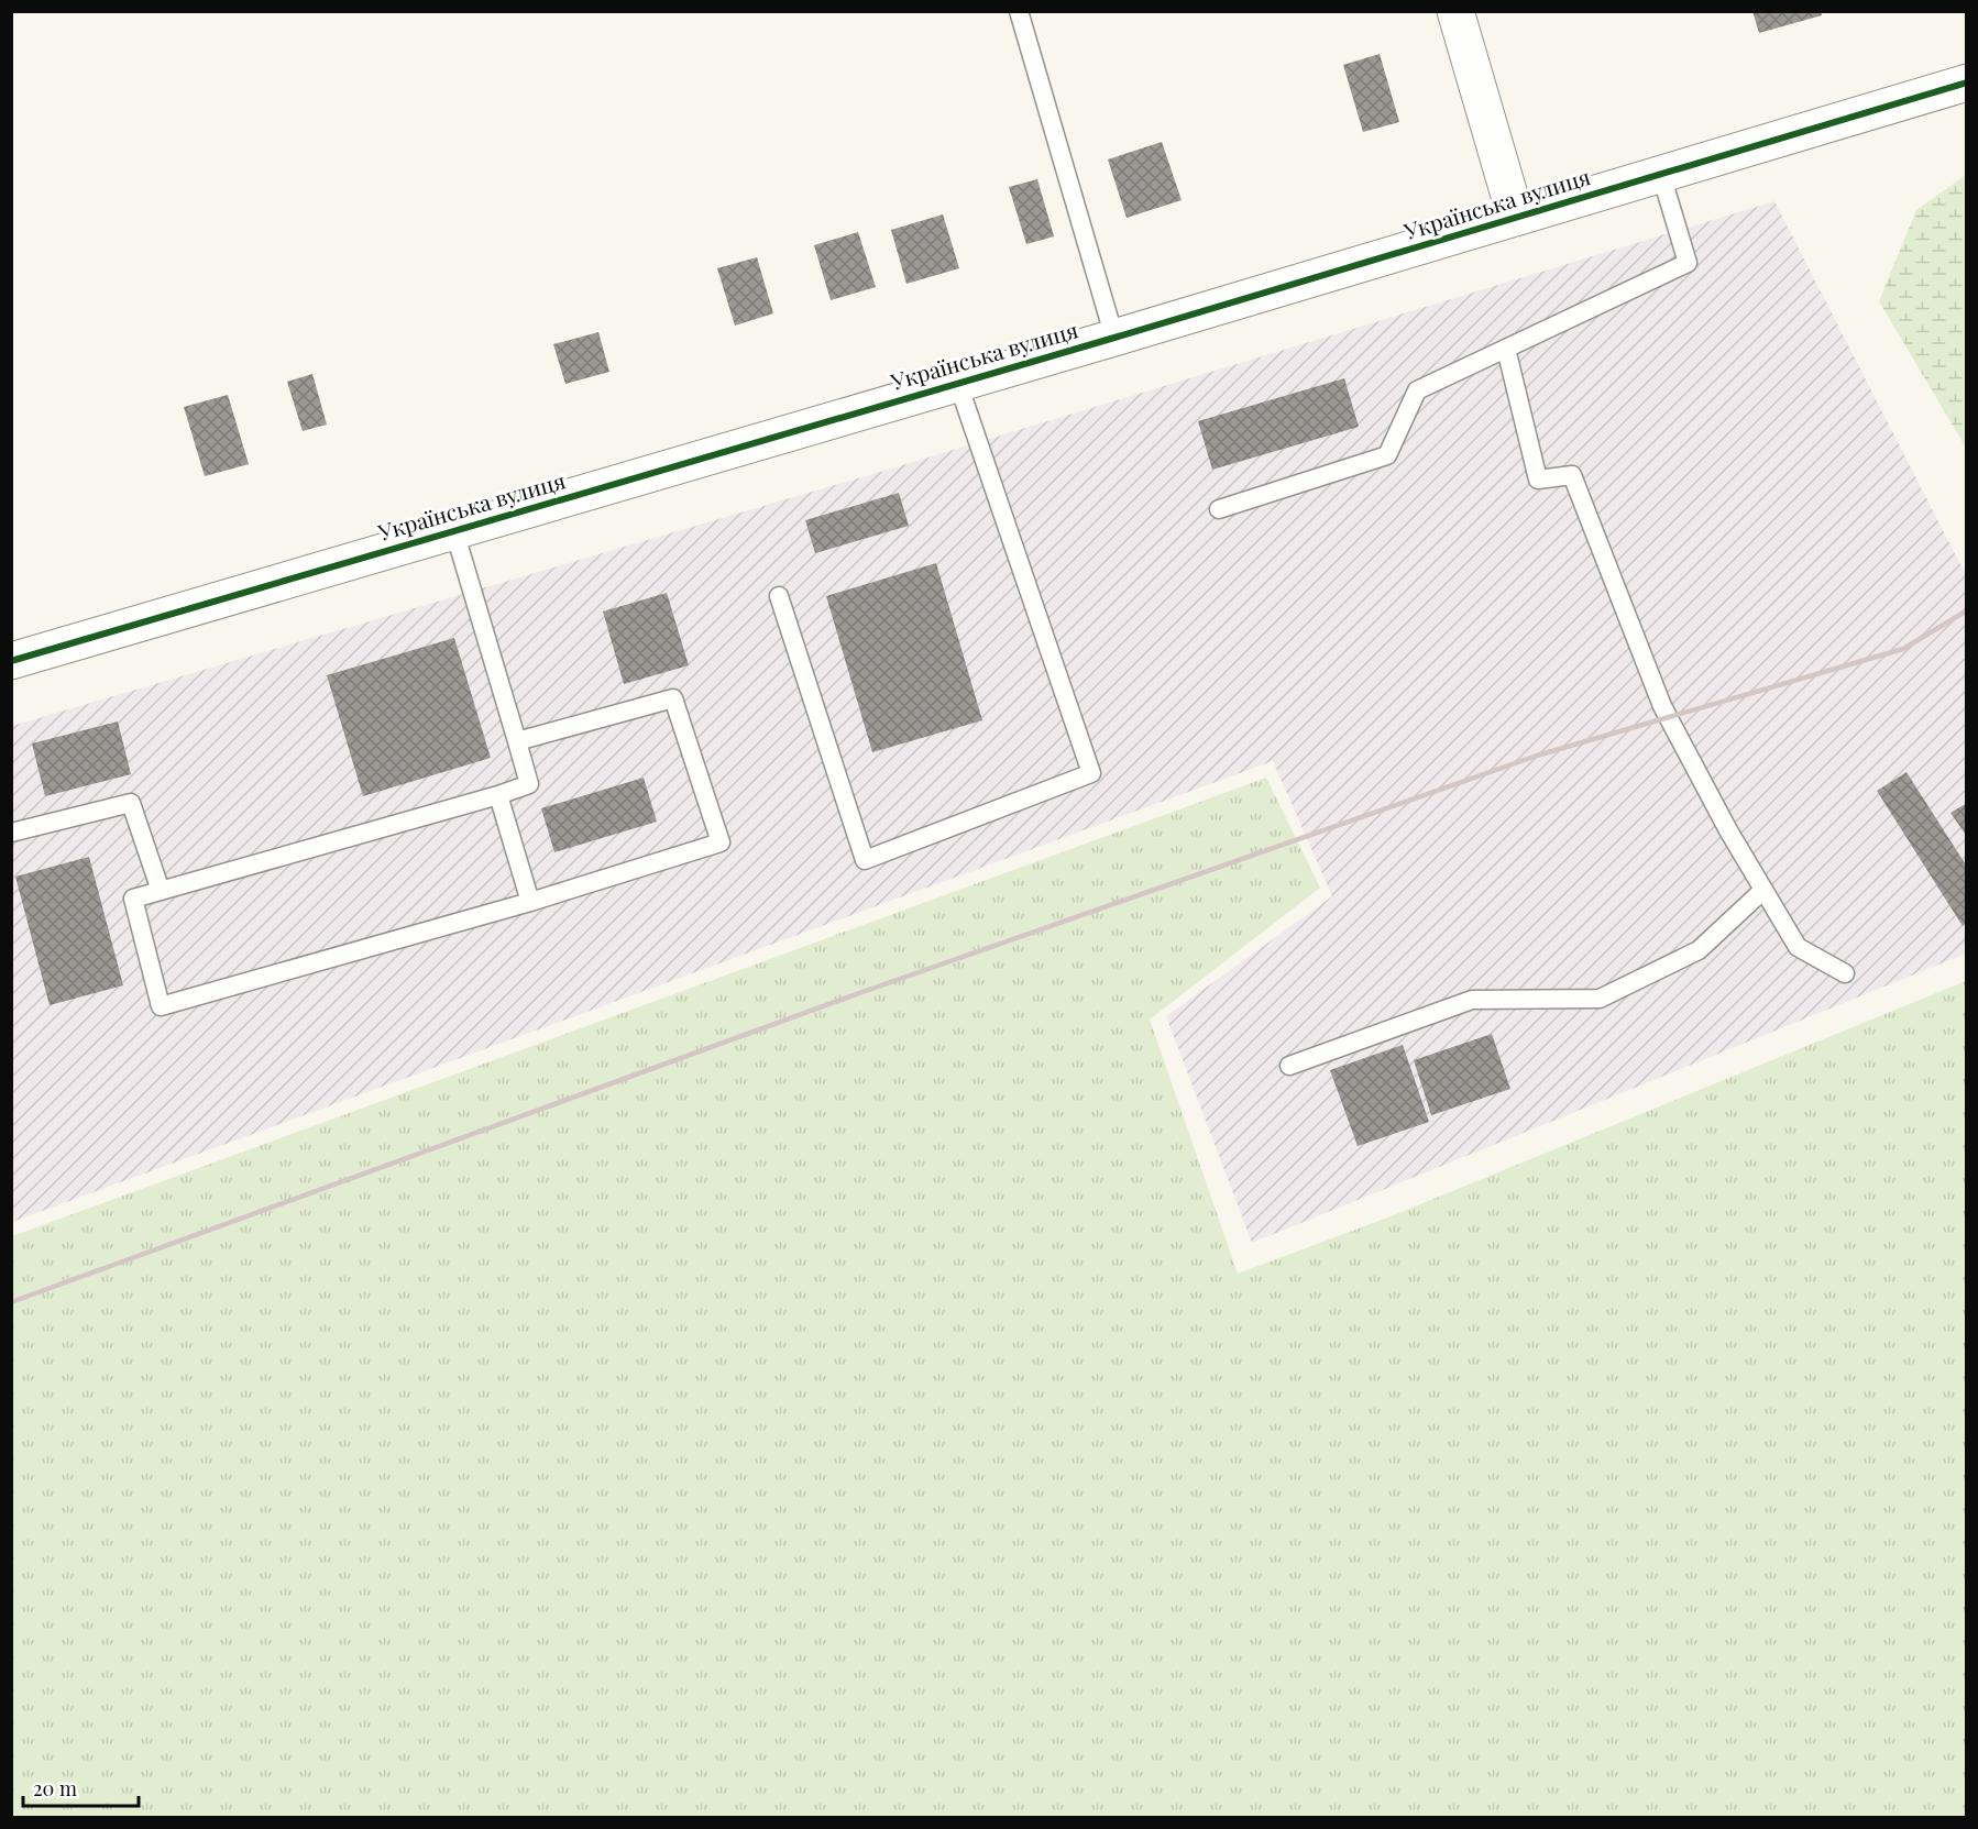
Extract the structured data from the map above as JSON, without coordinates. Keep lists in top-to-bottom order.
{
  "streets": {
    "street": ["Українська вулиця"]
  },
  "scale_bar": "20 m"
}
